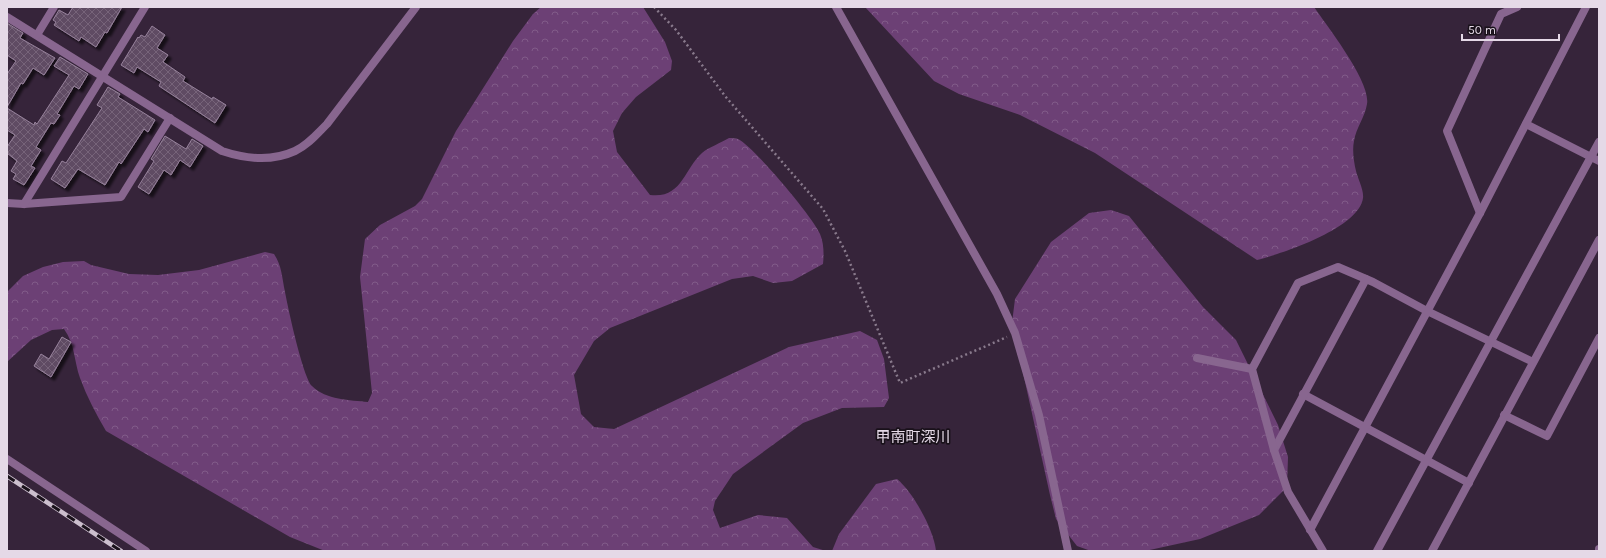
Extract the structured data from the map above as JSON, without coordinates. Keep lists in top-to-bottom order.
{
  "districts": ["甲南町深川"],
  "scale_bar": "50 m"
}
